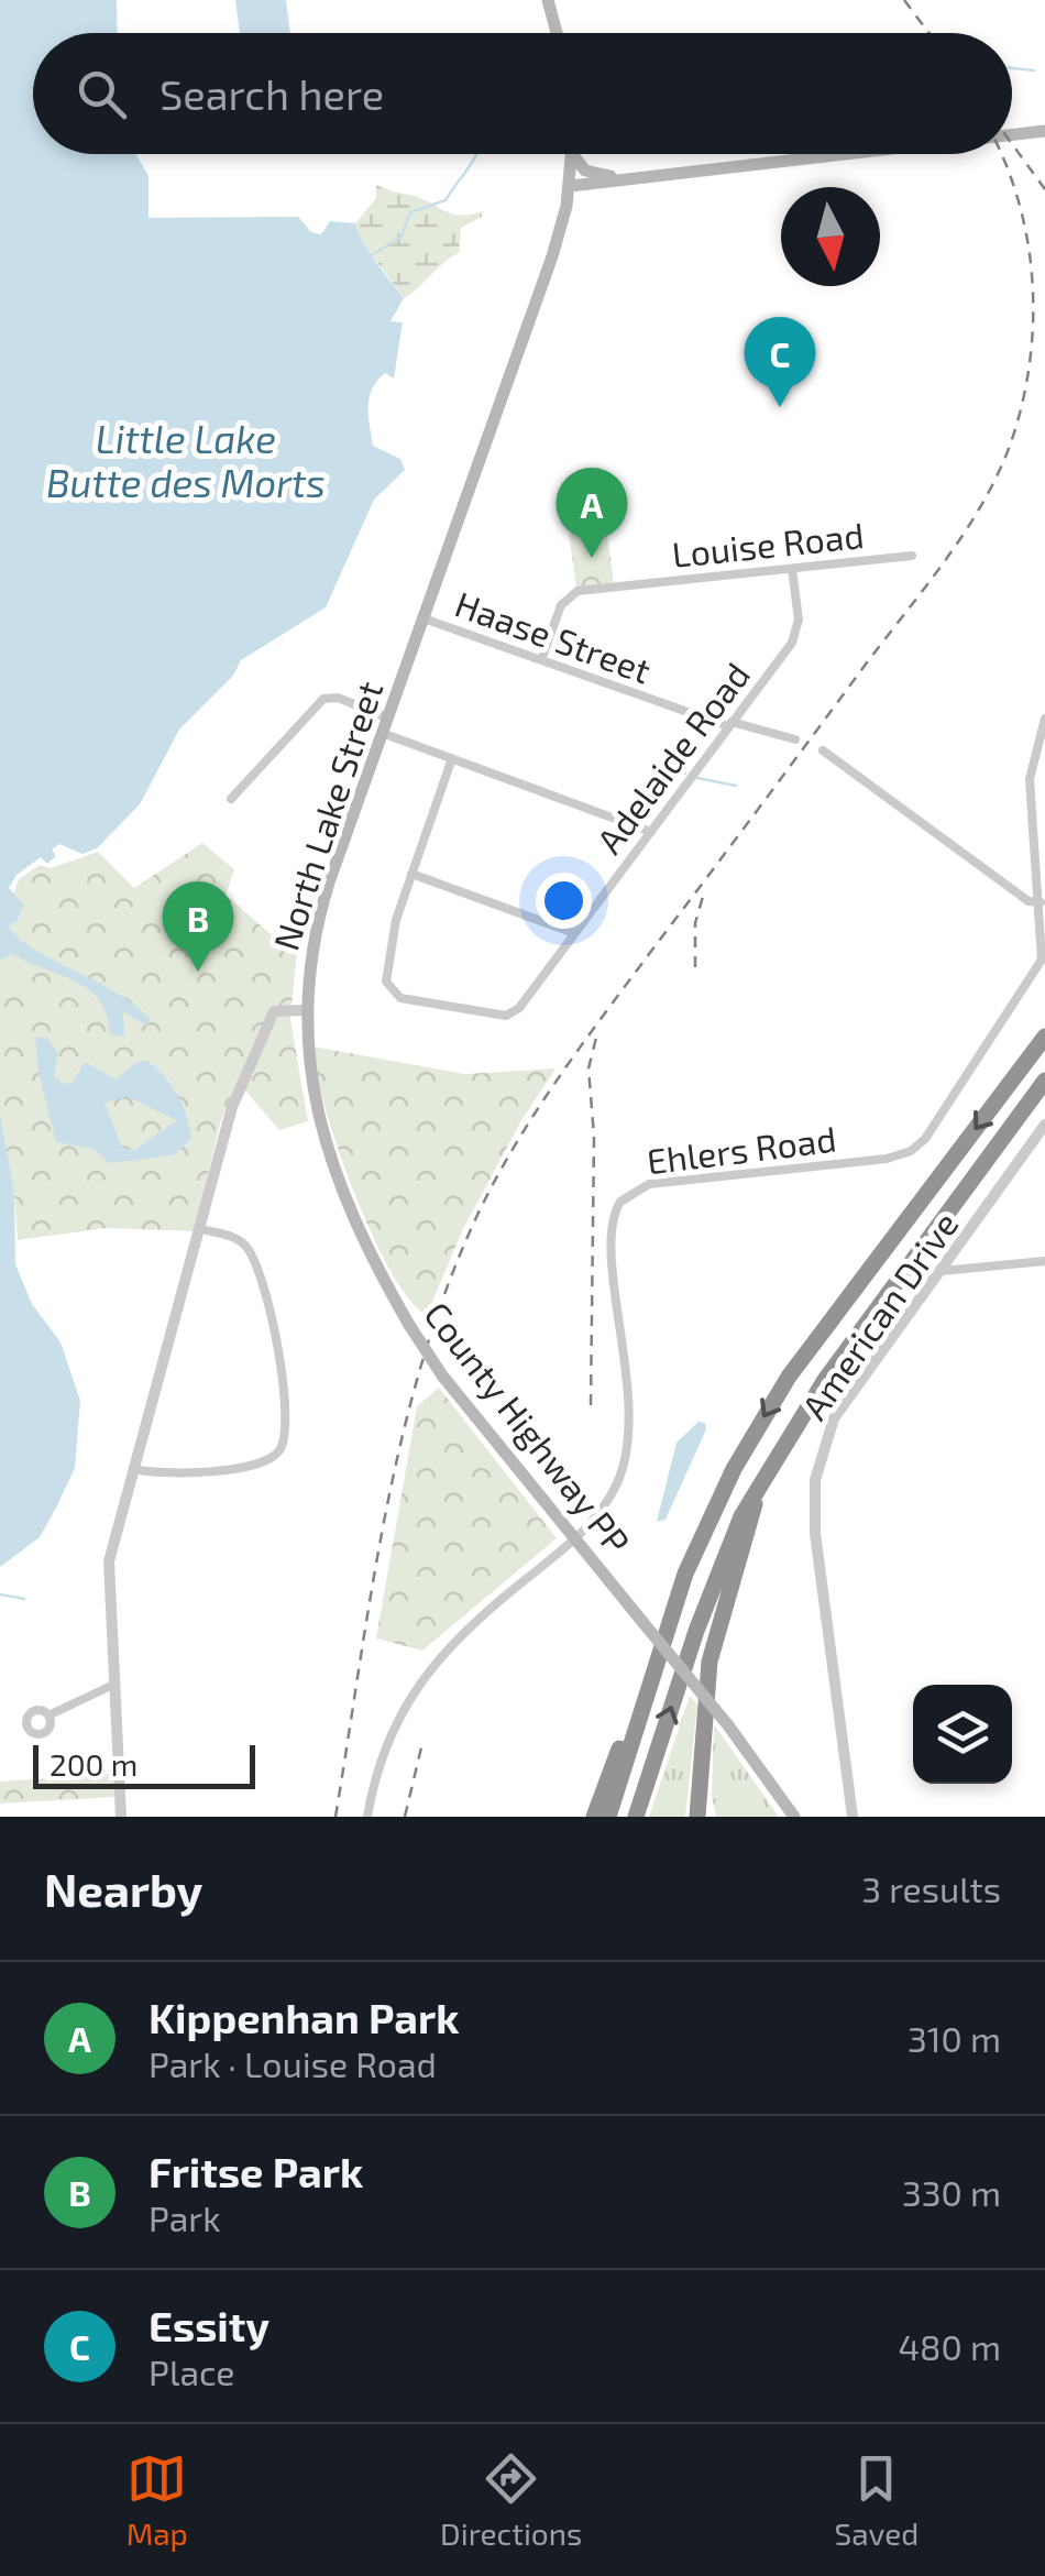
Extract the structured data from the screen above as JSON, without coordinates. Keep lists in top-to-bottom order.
{
  "streets": {
    "main road": ["North Lake Street", "County Highway PP"],
    "street": [
      "Louise Road",
      "Haase Street",
      "Adelaide Road",
      "Ehlers Road",
      "American Drive"
    ]
  },
  "crossings": [
    ["Louise Road", "Haase Street"],
    ["Louise Road", "Adelaide Road"],
    ["Haase Street", "Adelaide Road"],
    ["Haase Street", "North Lake Street"],
    ["North Lake Street", "County Highway PP"],
    ["Ehlers Road", "County Highway PP"]
  ],
  "water": ["Little Lake Butte des Morts"],
  "scale_bar": "200 m",
  "north": "bottom",
  "page": {
    "search": "Search here",
    "pins": ["C", "A", "B"],
    "scale": "200 m",
    "heading": ["Nearby", "3 results"],
    "list": [
      {
        "mark": "A",
        "name": "Kippenhan Park",
        "note": "Park · Louise Road",
        "value": "310 m"
      },
      {
        "mark": "B",
        "name": "Fritse Park",
        "note": "Park",
        "value": "330 m"
      },
      {
        "mark": "C",
        "name": "Essity",
        "note": "Place",
        "value": "480 m"
      }
    ],
    "nav": ["Map", "Directions", "Saved"]
  }
}
